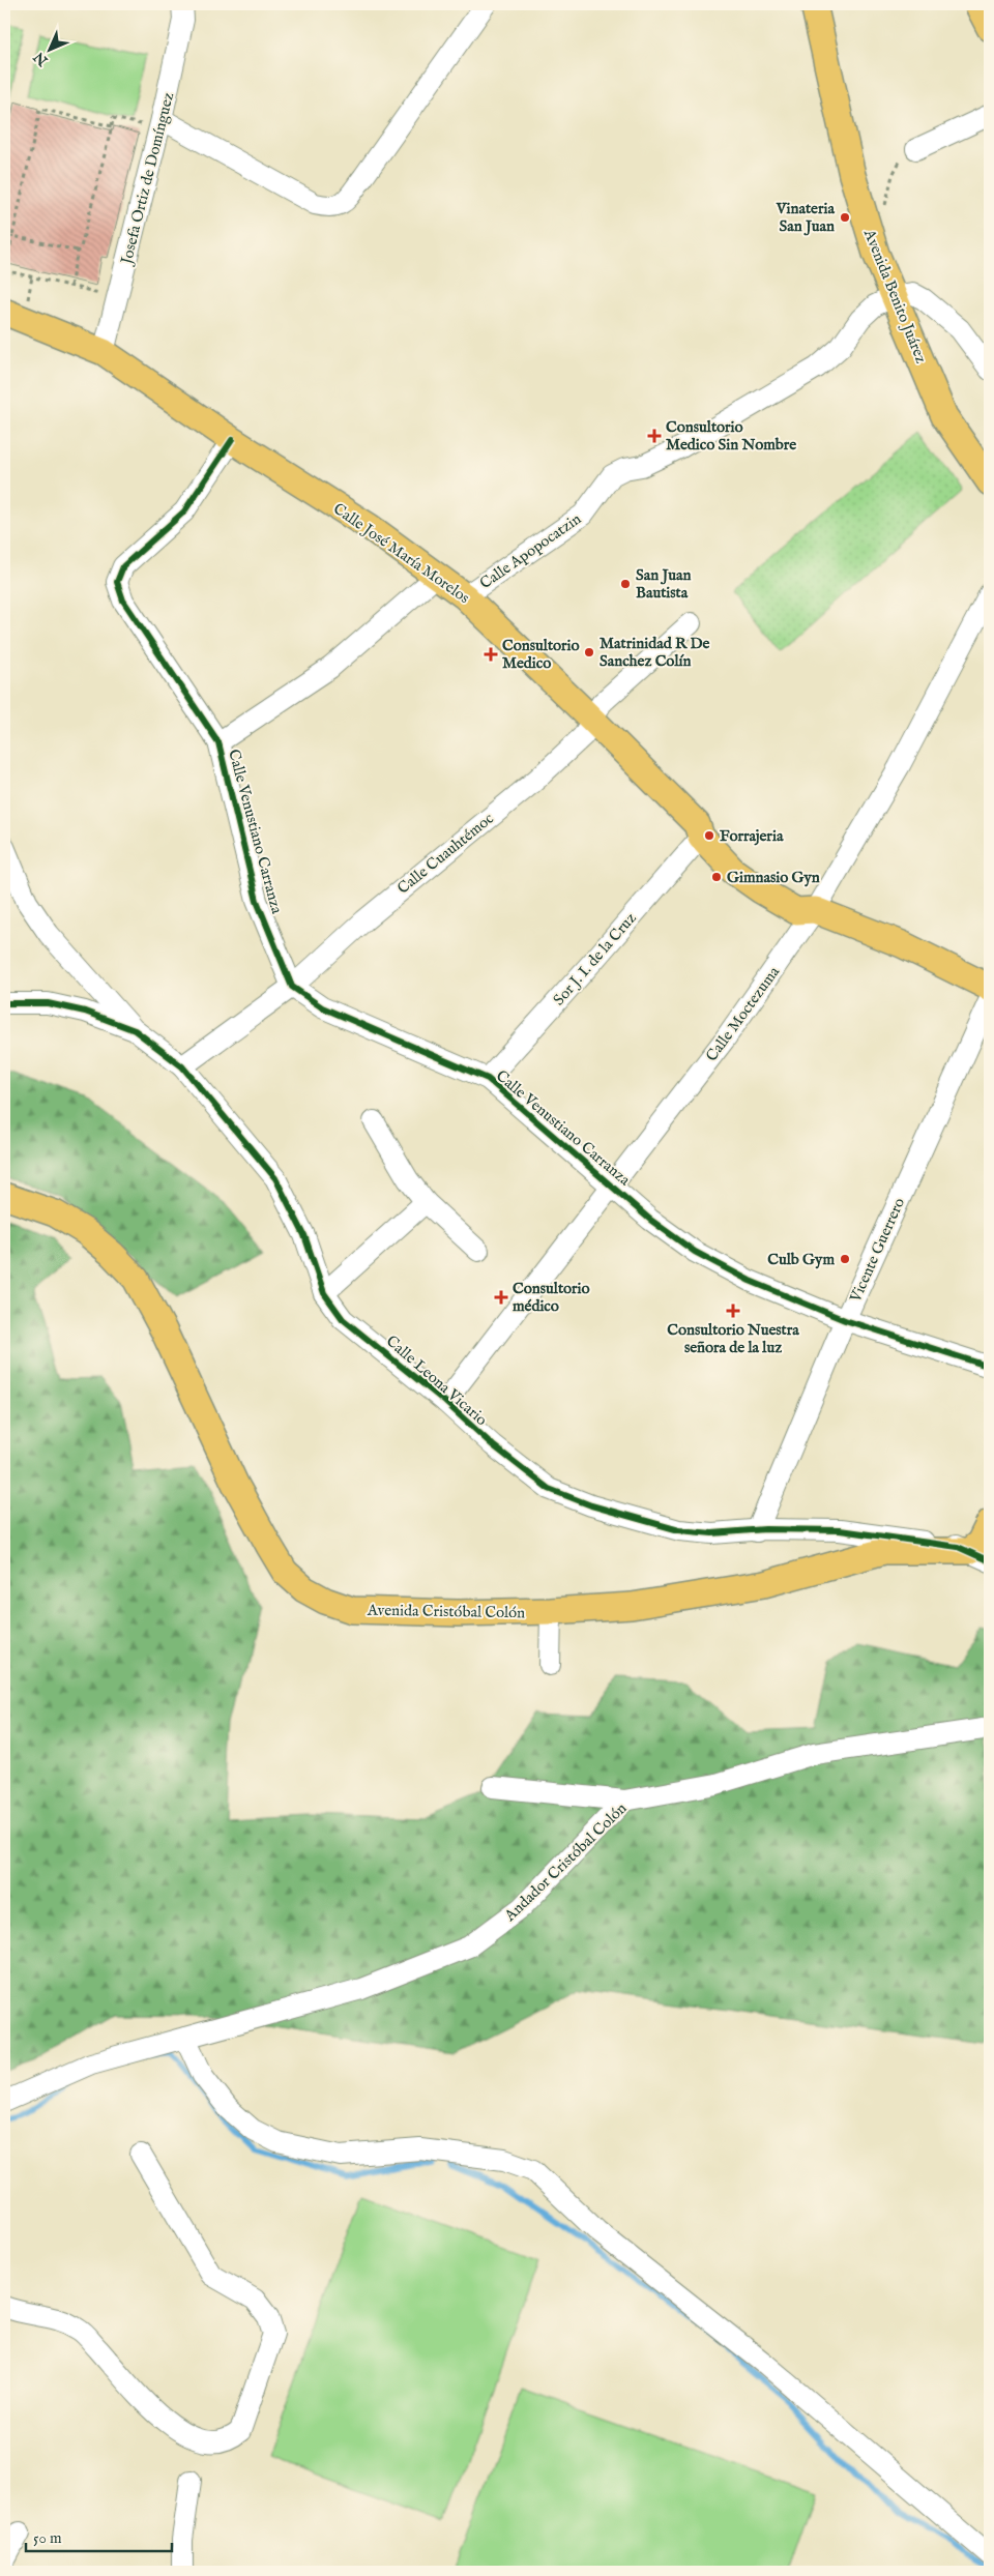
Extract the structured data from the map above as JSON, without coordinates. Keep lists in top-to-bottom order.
{
  "streets": {
    "main road": ["Avenida Benito Juárez", "Calle José María Morelos", "Avenida Cristóbal Colón"],
    "street": [
      "Josefa Ortiz de Domínguez",
      "Calle Apopocatzin",
      "Calle Venustiano Carranza",
      "Calle Cuauhtémoc",
      "Sor J. I. de la Cruz",
      "Calle Moctezuma",
      "Vicente Guerrero",
      "Calle Leona Vicario",
      "Andador Cristóbal Colón"
    ]
  },
  "crossings": [
    ["Josefa Ortiz de Domínguez", "Calle José María Morelos"],
    ["Avenida Benito Juárez", "Calle Apopocatzin"],
    ["Calle Apopocatzin", "Calle José María Morelos"],
    ["Calle José María Morelos", "Calle Cuauhtémoc"],
    ["Calle José María Morelos", "Sor J. I. de la Cruz"],
    ["Calle José María Morelos", "Calle Moctezuma"],
    ["Calle Venustiano Carranza", "Calle Cuauhtémoc"],
    ["Calle Venustiano Carranza", "Sor J. I. de la Cruz"],
    ["Calle Venustiano Carranza", "Calle Moctezuma"],
    ["Calle Venustiano Carranza", "Vicente Guerrero"],
    ["Calle Cuauhtémoc", "Calle Leona Vicario"],
    ["Calle Moctezuma", "Calle Leona Vicario"],
    ["Vicente Guerrero", "Calle Leona Vicario"],
    ["Calle Leona Vicario", "Avenida Cristóbal Colón"]
  ],
  "places": {
    "other": [
      "Vinateria San Juan",
      "San Juan Bautista",
      "Matrinidad R De Sanchez Colín",
      "Forrajeria",
      "Gimnasio Gyn",
      "Culb Gym"
    ],
    "health": [
      "Consultorio Medico Sin Nombre",
      "Consultorio Medico",
      "Consultorio médico",
      "Consultorio Nuestra señora de la luz"
    ]
  },
  "scale_bar": "50 m",
  "north": "bottom left"
}
